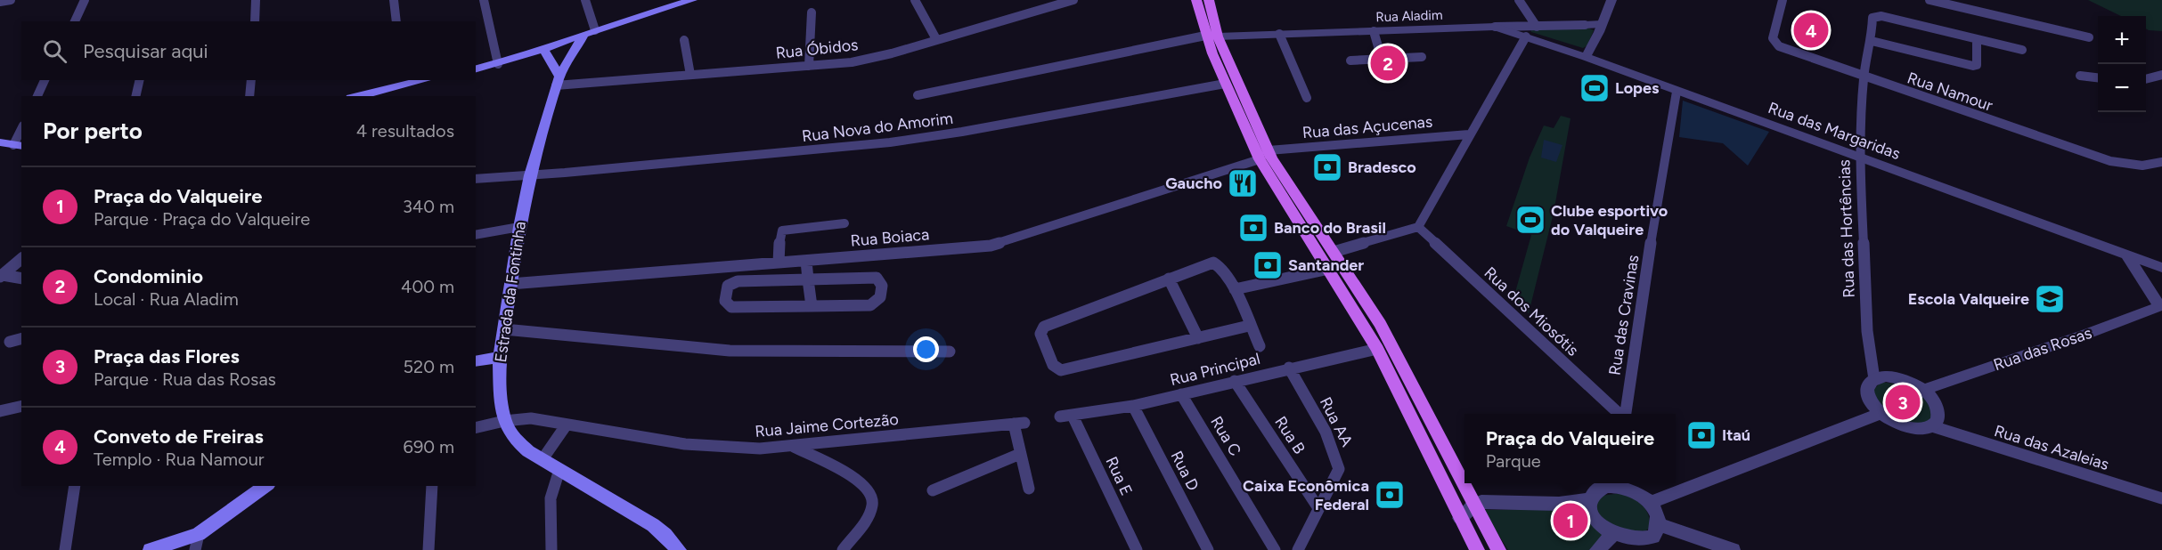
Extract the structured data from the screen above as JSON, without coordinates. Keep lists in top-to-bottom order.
{
  "streets": {
    "main road": ["Estrada da Fontinha"],
    "street": [
      "Rua Aladim",
      "Rua Óbidos",
      "Rua Namour",
      "Rua Nova do Amorim",
      "Rua das Açucenas",
      "Rua das Margaridas",
      "Rua das Hortências",
      "Rua Boiaca",
      "Rua dos Miosótis",
      "Rua das Cravinas",
      "Rua das Rosas",
      "Rua Principal",
      "Rua AA",
      "Rua Jaime Cortezão",
      "Rua B",
      "Rua C",
      "Rua das Azaleias",
      "Rua D",
      "Rua E"
    ]
  },
  "crossings": [
    ["Rua Aladim", "Rua das Margaridas"],
    ["Rua Óbidos", "Estrada da Fontinha"],
    ["Rua Namour", "Rua das Hortências"],
    ["Rua Nova do Amorim", "Estrada da Fontinha"],
    ["Rua das Açucenas", "Rua Boiaca"],
    ["Rua das Margaridas", "Rua das Hortências"],
    ["Rua das Margaridas", "Rua das Cravinas"],
    ["Rua das Hortências", "Rua das Rosas"],
    ["Rua das Hortências", "Rua das Azaleias"],
    ["Rua Boiaca", "Estrada da Fontinha"],
    ["Estrada da Fontinha", "Rua Jaime Cortezão"],
    ["Rua das Rosas", "Rua das Azaleias"],
    ["Rua Principal", "Rua AA"],
    ["Rua Principal", "Rua B"],
    ["Rua Principal", "Rua C"],
    ["Rua Principal", "Rua D"],
    ["Rua Principal", "Rua E"],
    ["Rua AA", "Rua B"]
  ],
  "places": {
    "sports": ["Lopes", "Clube esportivo do Valqueire"],
    "bank": [
      "Bradesco",
      "Banco do Brasil",
      "Santander",
      "Itaú",
      "Caixa Econômica Federal"
    ],
    "restaurant": ["Gaucho"],
    "school or university": ["Escola Valqueire"]
  },
  "page": {
    "pins": [
      "4",
      "2",
      "3",
      "1"
    ],
    "map_buttons": ["+", "−"],
    "search": "Pesquisar aqui",
    "heading": ["Por perto", "4 resultados"],
    "list": [
      {
        "mark": "1",
        "name": "Praça do Valqueire",
        "note": "Parque · Praça do Valqueire",
        "value": "340 m"
      },
      {
        "mark": "2",
        "name": "Condominio",
        "note": "Local · Rua Aladim",
        "value": "400 m"
      },
      {
        "mark": "3",
        "name": "Praça das Flores",
        "note": "Parque · Rua das Rosas",
        "value": "520 m"
      },
      {
        "mark": "4",
        "name": "Conveto de Freiras",
        "note": "Templo · Rua Namour",
        "value": "690 m"
      }
    ],
    "popup": ["Praça do Valqueire", "Parque"]
  }
}
